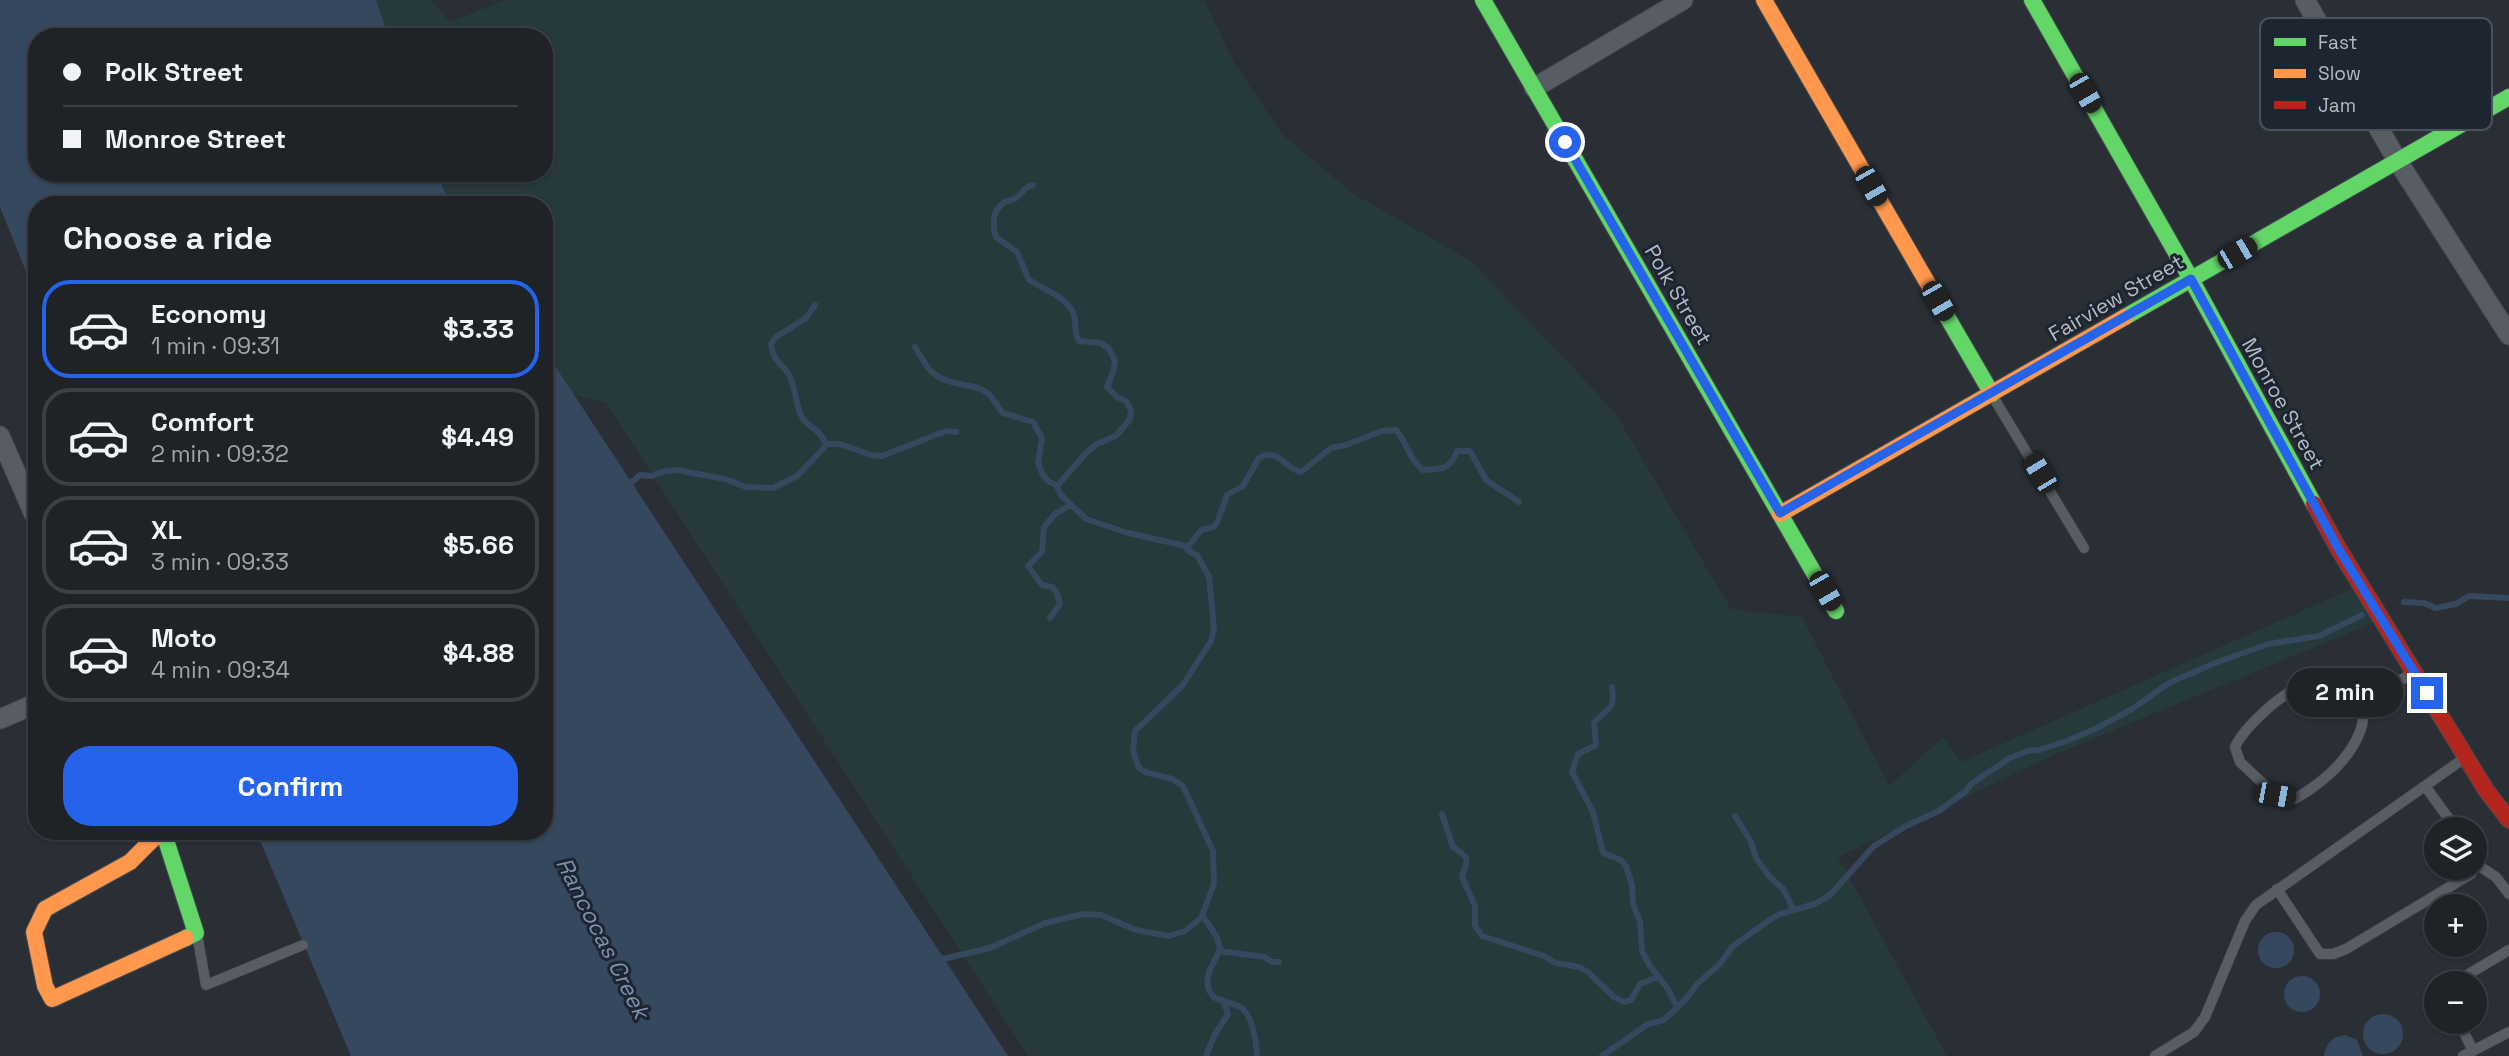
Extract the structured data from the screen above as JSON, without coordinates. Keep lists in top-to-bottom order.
{
  "streets": {
    "street": ["Polk Street", "Fairview Street", "Monroe Street"]
  },
  "crossings": [
    ["Polk Street", "Fairview Street"],
    ["Fairview Street", "Monroe Street"]
  ],
  "water": ["Rancocas Creek"],
  "legend": ["Fast", "Slow", "Jam"],
  "page": {
    "banner": ["Polk Street", "Monroe Street"],
    "heading": "Choose a ride",
    "list": [
      {
        "name": "Economy",
        "note": "1 min · 09:31",
        "value": "$3.33"
      },
      {
        "name": "Comfort",
        "note": "2 min · 09:32",
        "value": "$4.49"
      },
      {
        "name": "XL",
        "note": "3 min · 09:33",
        "value": "$5.66"
      },
      {
        "name": "Moto",
        "note": "4 min · 09:34",
        "value": "$4.88"
      }
    ],
    "bubble": "2 min",
    "buttons": "Confirm",
    "map_buttons": ["+", "−"]
  }
}
